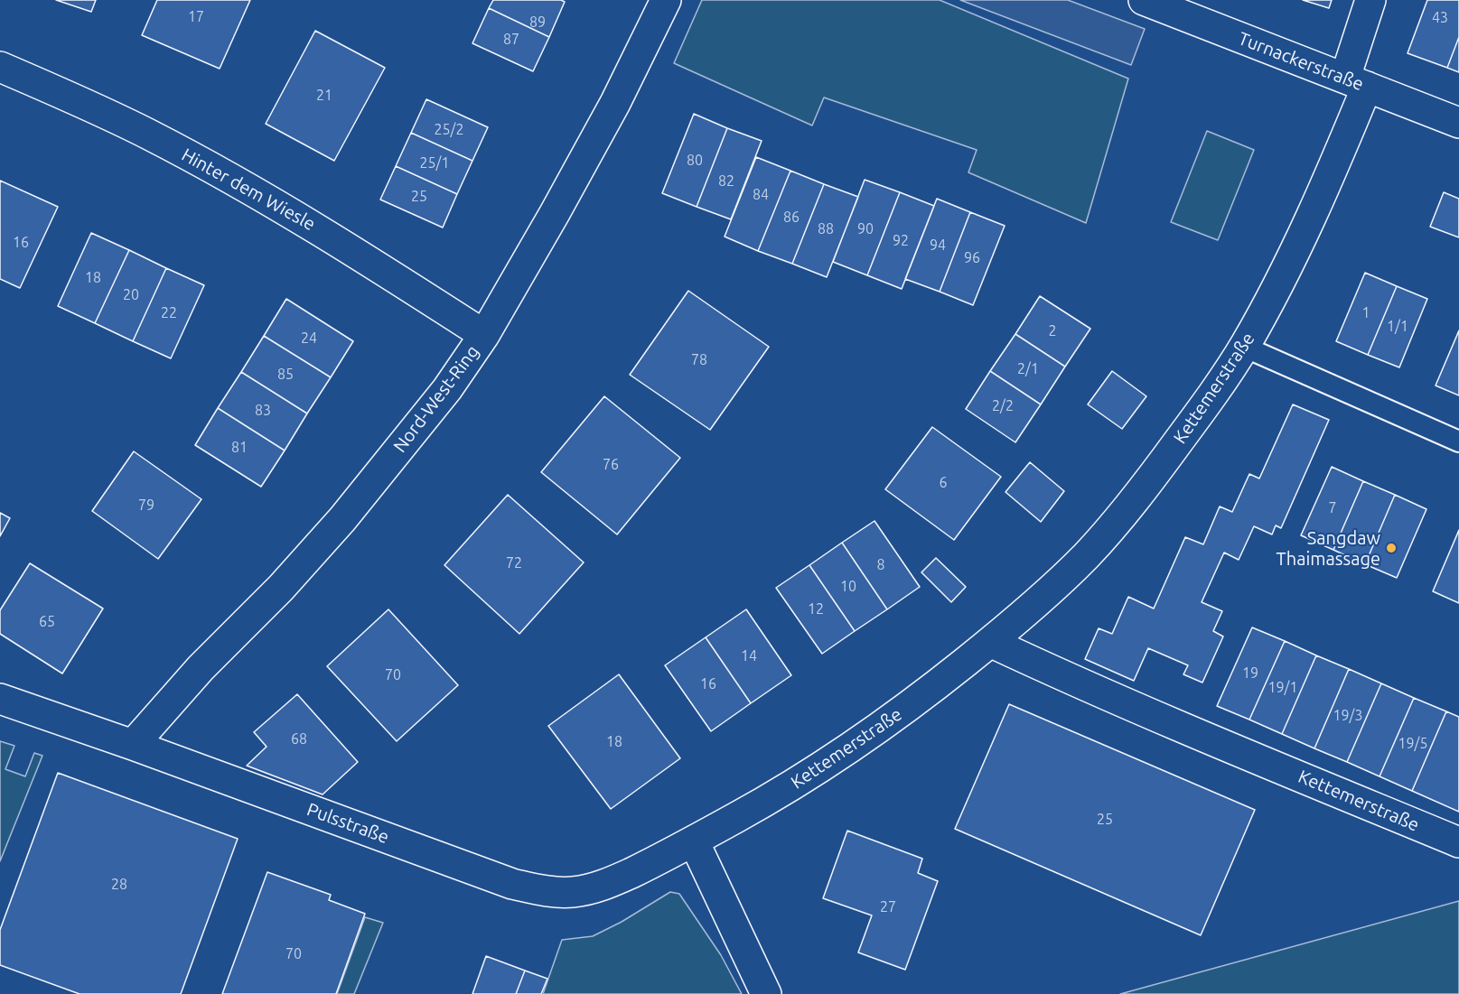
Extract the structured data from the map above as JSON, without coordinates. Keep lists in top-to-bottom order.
{
  "streets": {
    "street": [
      "Turnackerstraße",
      "Hinter dem Wiesle",
      "Kettemerstraße",
      "Nord-West-Ring",
      "Pulsstraße"
    ]
  },
  "crossings": [
    ["Turnackerstraße", "Kettemerstraße"],
    ["Hinter dem Wiesle", "Nord-West-Ring"],
    ["Kettemerstraße", "Pulsstraße"],
    ["Nord-West-Ring", "Pulsstraße"]
  ],
  "places": ["Sangdaw Thaimassage"],
  "house_numbers": [
    "17",
    "43",
    "89",
    "87",
    "21",
    "25/2",
    "80",
    "25/1",
    "82",
    "84",
    "25",
    "86",
    "88",
    "90",
    "92",
    "16",
    "94",
    "96",
    "18",
    "20",
    "22",
    "1",
    "1/1",
    "2",
    "24",
    "78",
    "2/1",
    "85",
    "2/2",
    "83",
    "81",
    "76",
    "6",
    "79",
    "7",
    "72",
    "8",
    "10",
    "12",
    "65",
    "14",
    "19",
    "70",
    "16",
    "19/1",
    "19/3",
    "68",
    "18",
    "19/5",
    "25",
    "28",
    "27",
    "70"
  ]
}
